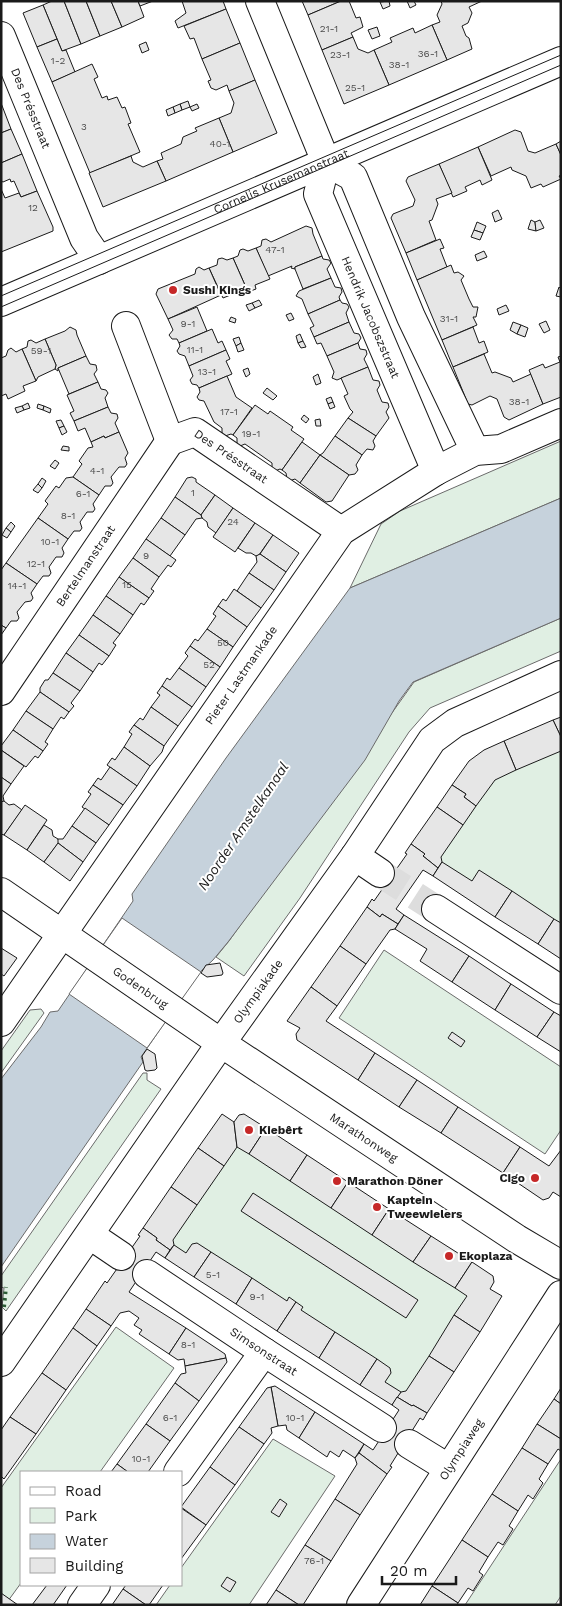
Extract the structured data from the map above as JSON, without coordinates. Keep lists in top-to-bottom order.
{
  "streets": {
    "street": [
      "Des Présstraat",
      "Cornelis Krusemanstraat",
      "Hendrik Jacobszstraat",
      "Bertelmanstraat",
      "Pieter Lastmankade",
      "Godenbrug",
      "Olympiakade",
      "Marathonweg",
      "Simsonstraat",
      "Olympiaweg"
    ]
  },
  "crossings": [
    ["Des Présstraat", "Cornelis Krusemanstraat"],
    ["Des Présstraat", "Bertelmanstraat"],
    ["Des Présstraat", "Pieter Lastmankade"],
    ["Cornelis Krusemanstraat", "Hendrik Jacobszstraat"],
    ["Hendrik Jacobszstraat", "Pieter Lastmankade"],
    ["Pieter Lastmankade", "Godenbrug"],
    ["Godenbrug", "Marathonweg"],
    ["Olympiakade", "Marathonweg"]
  ],
  "water": ["Noorder Amstelkanaal"],
  "places": [
    "Sushi Kings",
    "Kiebêrt",
    "Cigo",
    "Marathon Döner",
    "Kaptein Tweewielers",
    "Ekoplaza"
  ],
  "house_numbers": [
    "21-1",
    "36-1",
    "23-1",
    "1-2",
    "38-1",
    "25-1",
    "3",
    "40-1",
    "12",
    "47-1",
    "31-1",
    "9-1",
    "11-1",
    "59-1",
    "13-1",
    "38-1",
    "17-1",
    "19-1",
    "4-1",
    "1",
    "6-1",
    "8-1",
    "24",
    "10-1",
    "9",
    "12-1",
    "15",
    "14-1",
    "50",
    "52",
    "5-1",
    "9-1",
    "8-1",
    "6-1",
    "10-1",
    "10-1",
    "76-1"
  ],
  "legend": [
    "Road",
    "Park",
    "Water",
    "Building"
  ],
  "scale_bar": "20 m"
}
